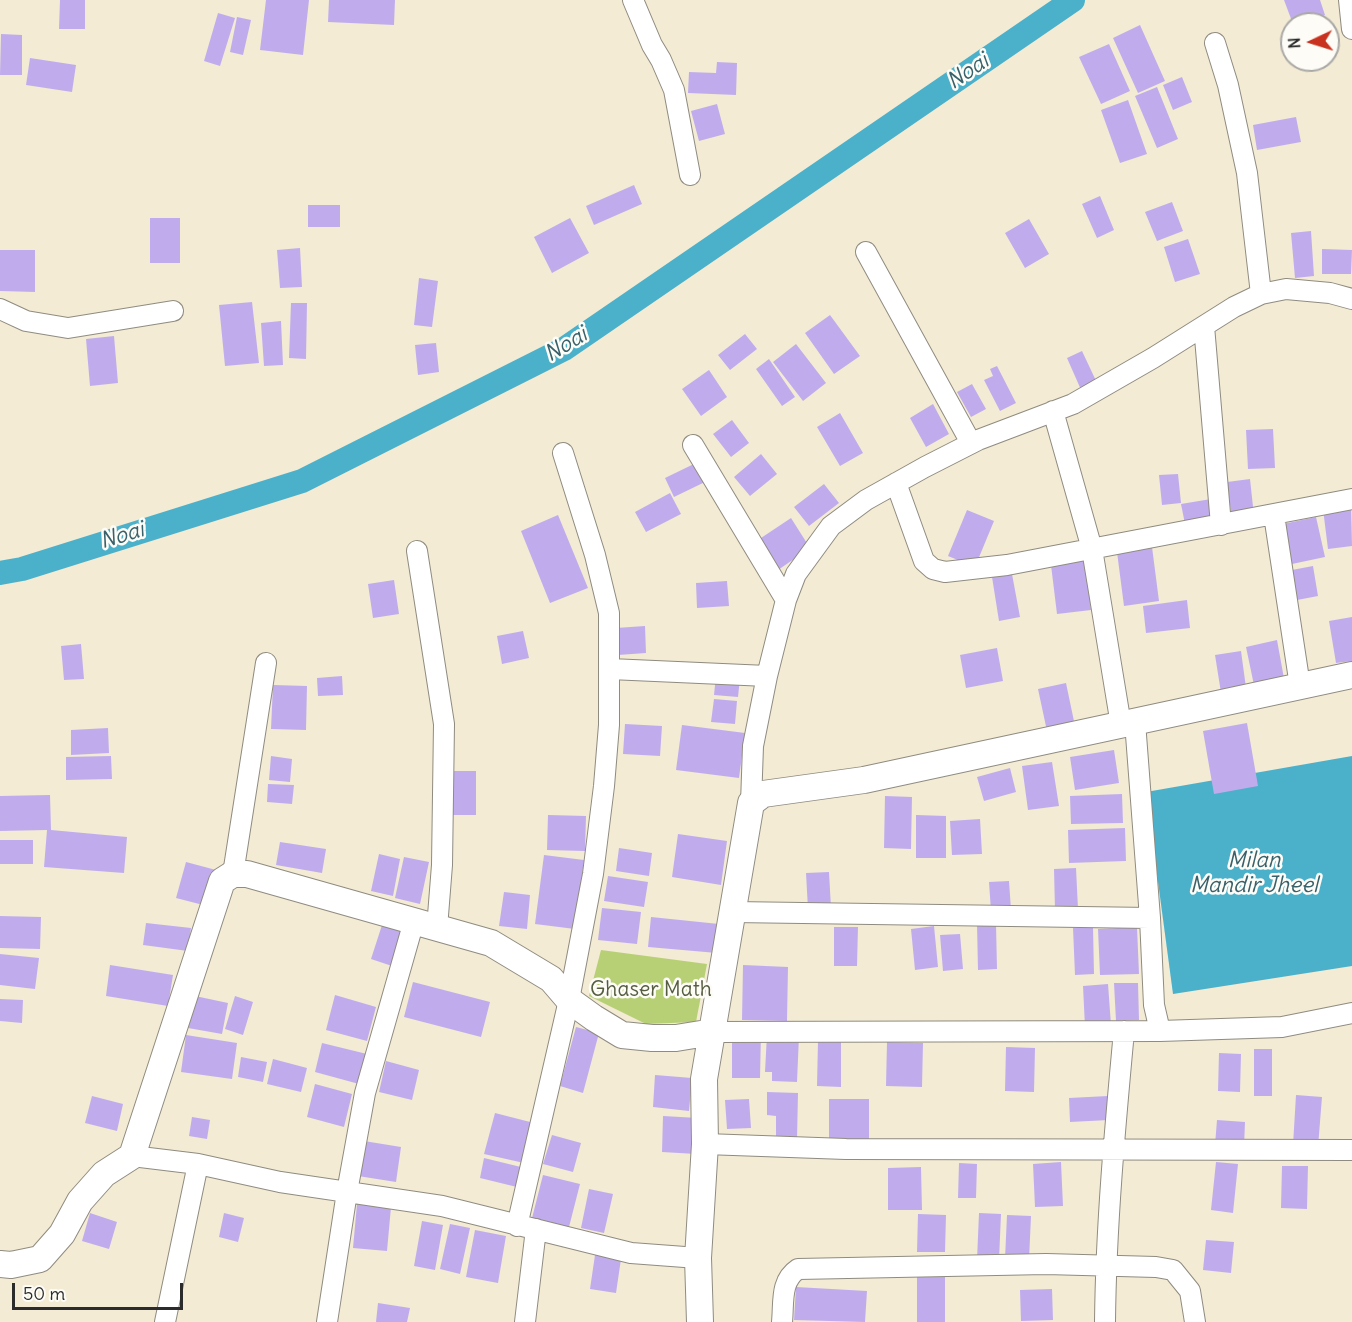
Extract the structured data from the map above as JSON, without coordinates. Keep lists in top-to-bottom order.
{
  "water": ["Noai", "Milan Mandir Jheel"],
  "parks": ["Ghaser Math"],
  "scale_bar": "50 m",
  "north": "left"
}
